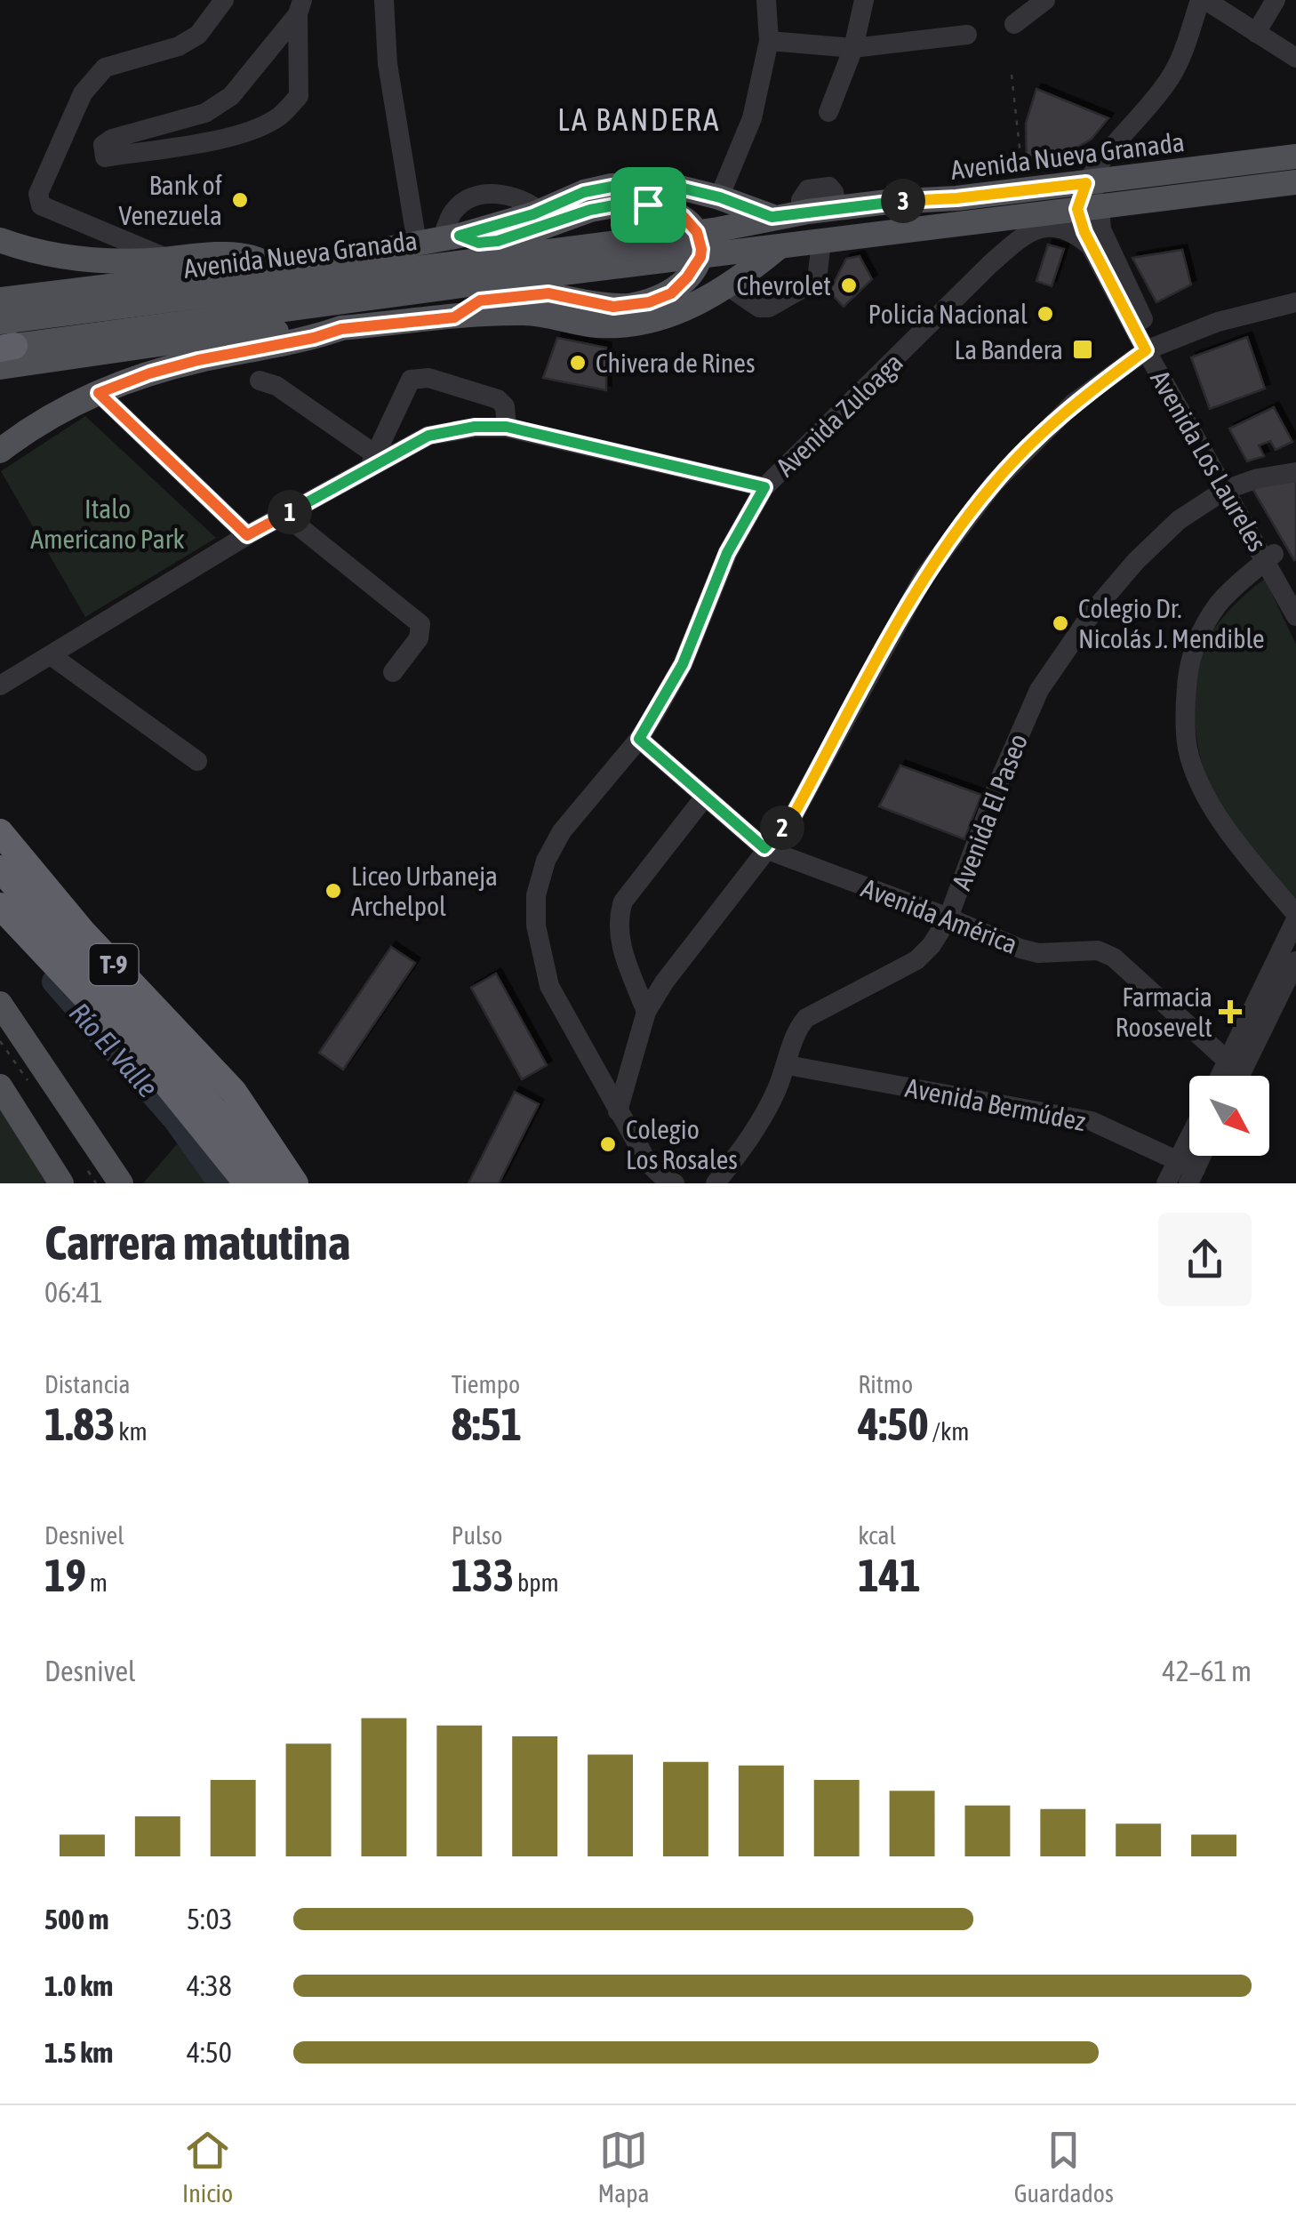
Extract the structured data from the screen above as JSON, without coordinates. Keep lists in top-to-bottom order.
{
  "streets": {
    "highway": ["T-9"],
    "main road": ["Avenida Nueva Granada"],
    "street": [
      "Avenida Zuloaga",
      "Avenida Los Laureles",
      "Avenida El Paseo",
      "Avenida América",
      "Avenida Bermúdez"
    ]
  },
  "crossings": [
    ["Avenida Nueva Granada", "Avenida Zuloaga"],
    ["Avenida Nueva Granada", "Avenida Los Laureles"],
    ["Avenida Zuloaga", "Avenida Los Laureles"],
    ["Avenida Zuloaga", "Avenida América"],
    ["Avenida Los Laureles", "Avenida El Paseo"],
    ["Avenida El Paseo", "Avenida América"],
    ["Avenida El Paseo", "Avenida Bermúdez"]
  ],
  "districts": ["LA BANDERA"],
  "water": ["Río El Valle"],
  "parks": ["Italo Americano Park"],
  "places": {
    "other": [
      "Bank of Venezuela",
      "Chevrolet",
      "Policia Nacional",
      "Chivera de Rines",
      "Colegio Dr. Nicolás J. Mendible",
      "Liceo Urbaneja Archelpol",
      "Colegio Los Rosales"
    ],
    "transit": ["La Bandera"],
    "health": ["Farmacia Roosevelt"]
  },
  "north": "bottom right",
  "page": {
    "pins": ["3", "1", "2"],
    "heading": ["Carrera matutina", "06:41"],
    "stats": [
      ["Distancia", "1.83 km"],
      ["Tiempo", "8:51"],
      ["Ritmo", "4:50 /km"],
      ["Desnivel", "19 m"],
      ["Pulso", "133 bpm"],
      ["kcal", "141"]
    ],
    "chart": ["Desnivel", "42–61 m"],
    "list": [
      {
        "name": "500 m",
        "note": "5:03"
      },
      {
        "name": "1.0 km",
        "note": "4:38"
      },
      {
        "name": "1.5 km",
        "note": "4:50"
      }
    ],
    "tabs": ["Inicio", "Mapa", "Guardados"]
  }
}
